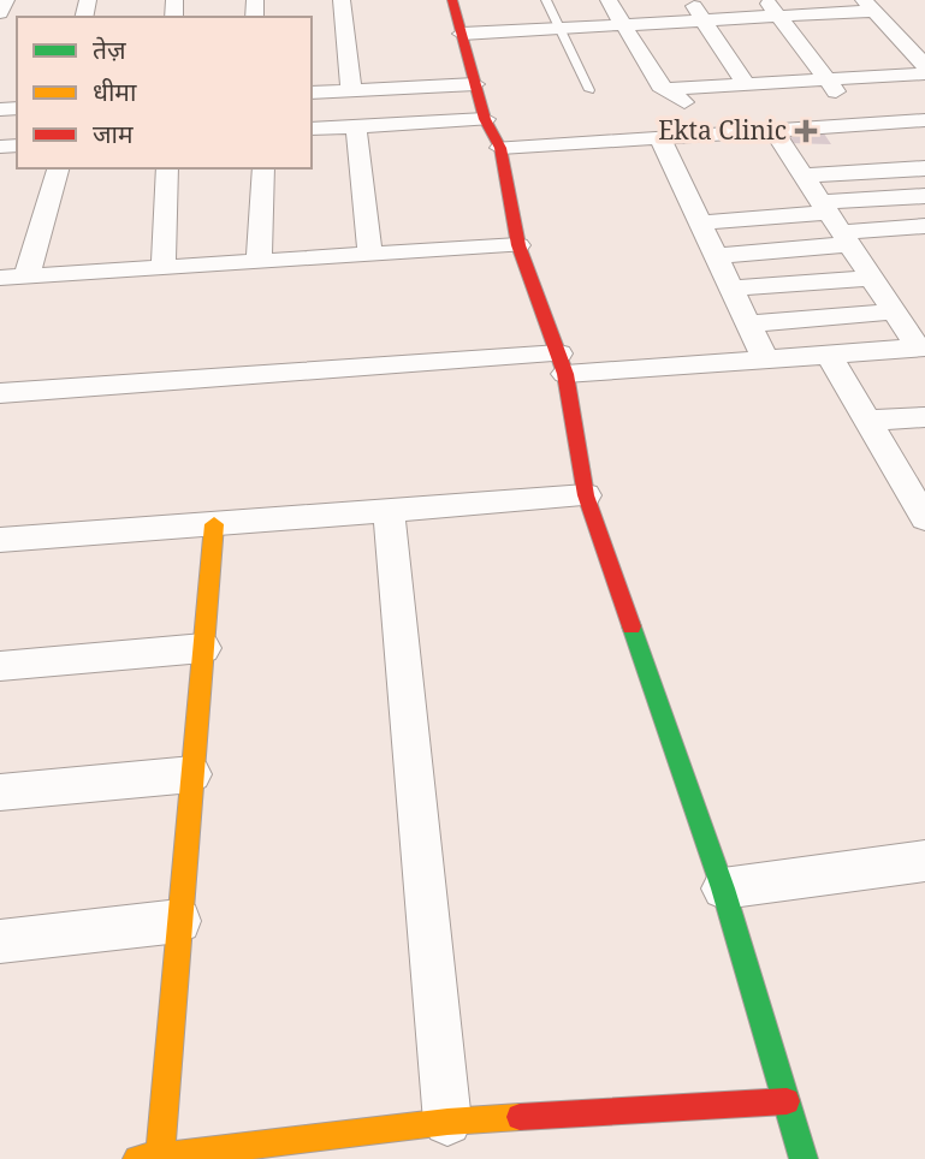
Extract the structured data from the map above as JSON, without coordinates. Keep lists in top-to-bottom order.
{
  "places": {
    "health": ["Ekta Clinic"]
  },
  "legend": ["तेज़", "धीमा", "जाम"]
}
